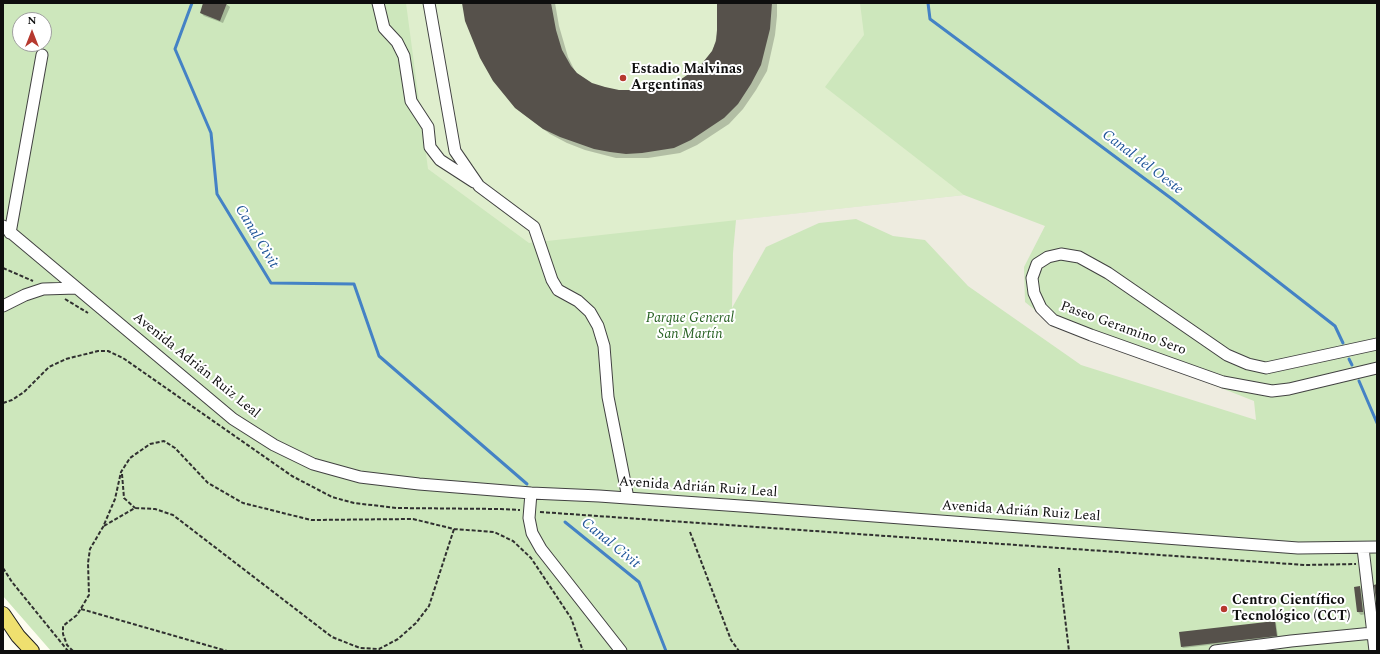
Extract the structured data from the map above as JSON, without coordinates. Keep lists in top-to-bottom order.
{
  "streets": {
    "street": ["Paseo Geramino Sero", "Avenida Adrián Ruiz Leal"]
  },
  "water": ["Canal del Oeste", "Canal Civit"],
  "parks": ["Parque General San Martín"],
  "places": ["Estadio Malvinas Argentinas", "Centro Científico Tecnológico (CCT)"],
  "north": "top"
}
